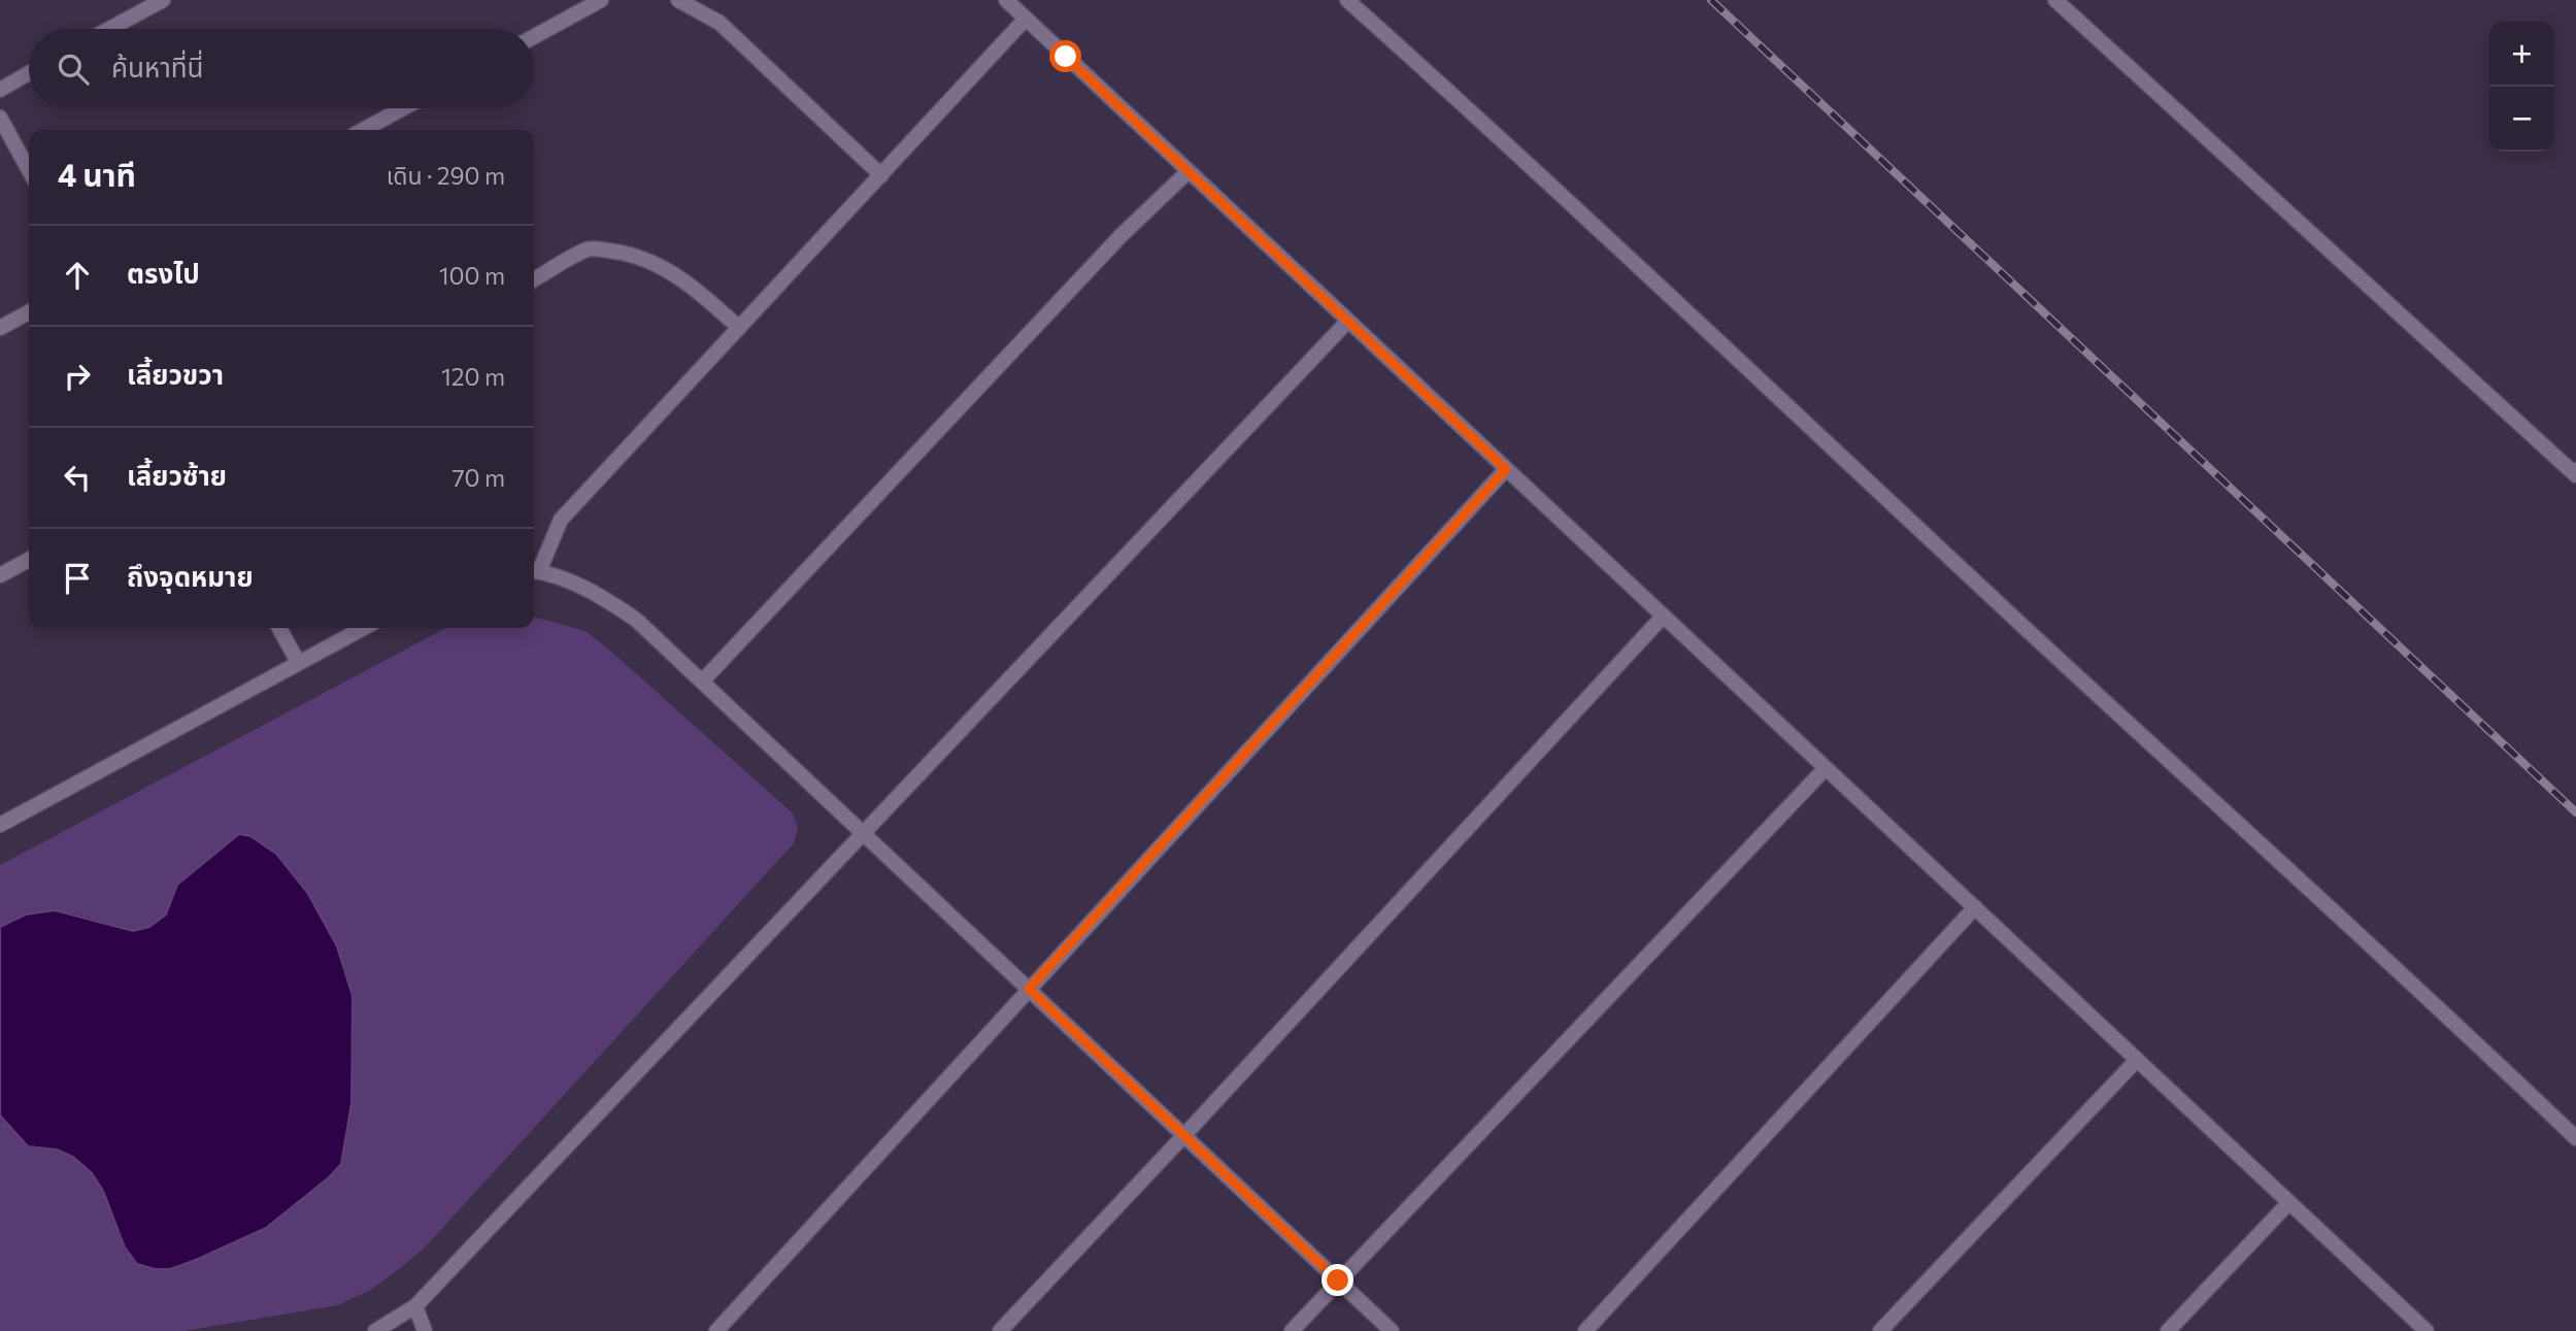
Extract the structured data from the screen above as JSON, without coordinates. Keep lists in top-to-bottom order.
{
  "page": {
    "map_buttons": ["+", "−"],
    "search": "ค้นหาที่นี่",
    "heading": ["4 นาที", "เดิน · 290 m"],
    "list": [
      ["ตรงไป", "100 m"],
      ["เลี้ยวขวา", "120 m"],
      ["เลี้ยวซ้าย", "70 m"],
      "ถึงจุดหมาย"
    ]
  }
}
